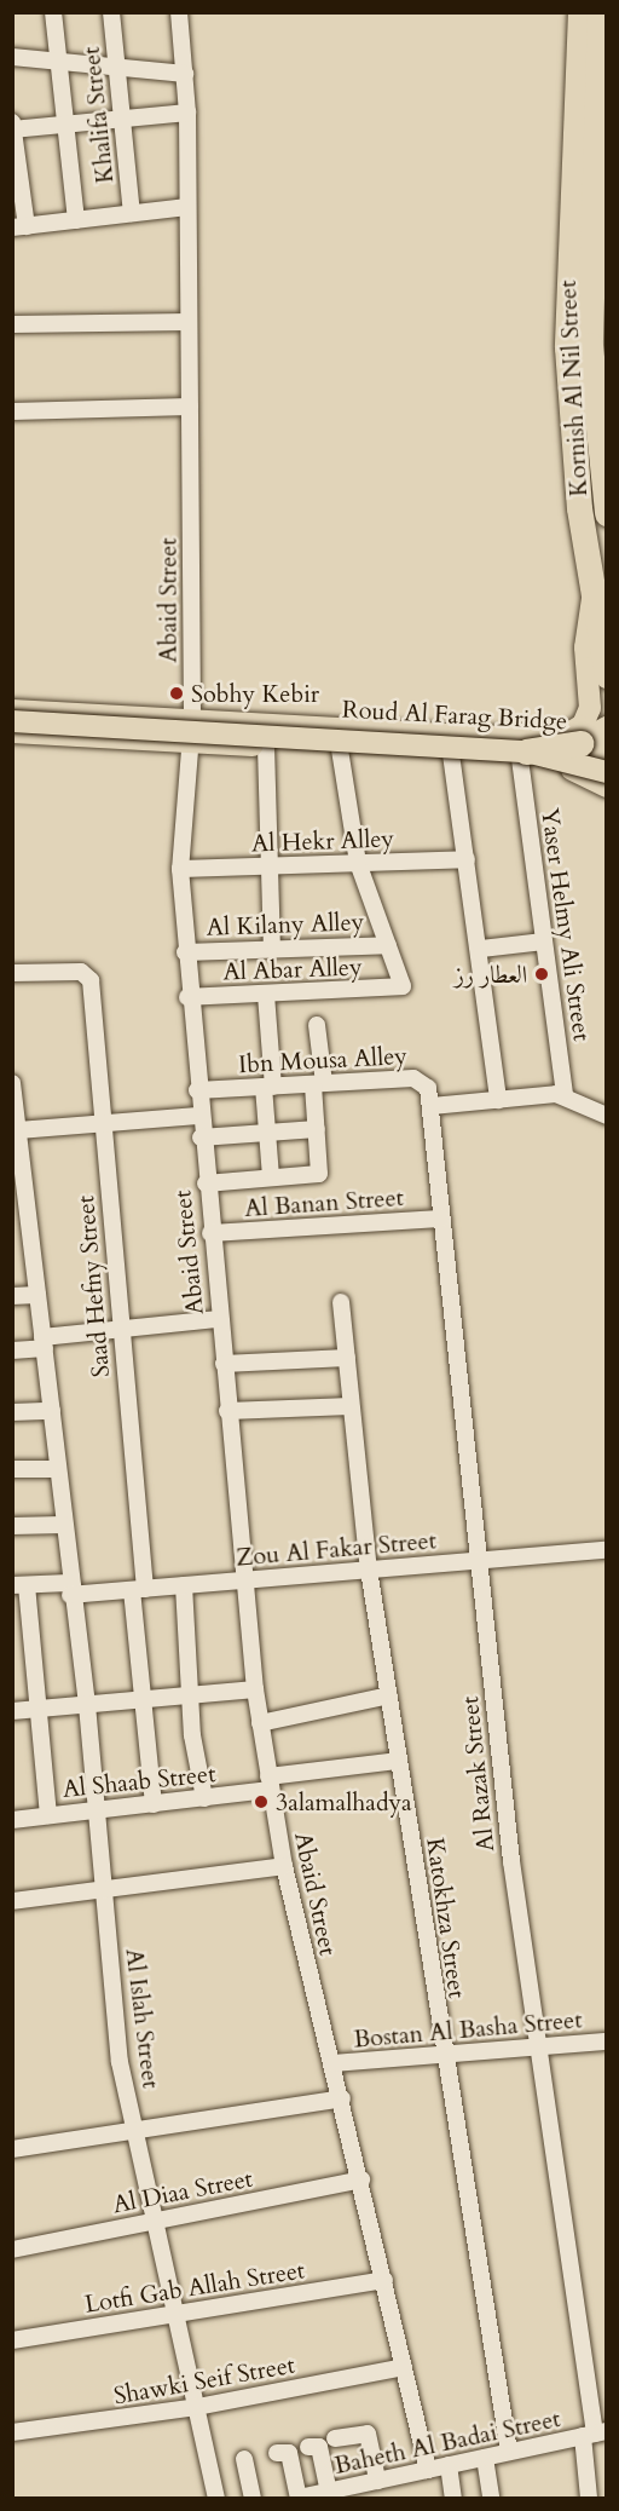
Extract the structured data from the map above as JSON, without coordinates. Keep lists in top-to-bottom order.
{
  "streets": {
    "highway": ["Kornish Al Nil Street"],
    "main road": ["Roud Al Farag Bridge"],
    "street": [
      "Khalifa Street",
      "Abaid Street",
      "Al Hekr Alley",
      "Al Kilany Alley",
      "Yaser Helmy Ali Street",
      "Al Abar Alley",
      "Ibn Mousa Alley",
      "Al Banan Street",
      "Saad Hefny Street",
      "Zou Al Fakar Street",
      "Al Razak Street",
      "Al Shaab Street",
      "Katokhza Street",
      "Al Islah Street",
      "Bostan Al Basha Street",
      "Al Diaa Street",
      "Lotfi Gab Allah Street",
      "Shawki Seif Street",
      "Baheth Al Badai Street"
    ]
  },
  "crossings": [
    ["Abaid Street", "Al Hekr Alley"],
    ["Abaid Street", "Al Kilany Alley"],
    ["Abaid Street", "Al Abar Alley"],
    ["Abaid Street", "Ibn Mousa Alley"],
    ["Abaid Street", "Al Banan Street"],
    ["Abaid Street", "Zou Al Fakar Street"],
    ["Abaid Street", "Al Shaab Street"],
    ["Abaid Street", "Bostan Al Basha Street"],
    ["Abaid Street", "Al Diaa Street"],
    ["Abaid Street", "Lotfi Gab Allah Street"],
    ["Abaid Street", "Shawki Seif Street"],
    ["Abaid Street", "Baheth Al Badai Street"],
    ["Roud Al Farag Bridge", "Yaser Helmy Ali Street"],
    ["Al Kilany Alley", "Al Abar Alley"],
    ["Ibn Mousa Alley", "Al Razak Street"],
    ["Al Banan Street", "Al Razak Street"],
    ["Saad Hefny Street", "Zou Al Fakar Street"],
    ["Saad Hefny Street", "Al Shaab Street"],
    ["Zou Al Fakar Street", "Al Razak Street"],
    ["Zou Al Fakar Street", "Katokhza Street"],
    ["Zou Al Fakar Street", "Al Islah Street"],
    ["Al Razak Street", "Bostan Al Basha Street"],
    ["Al Razak Street", "Baheth Al Badai Street"],
    ["Al Shaab Street", "Katokhza Street"],
    ["Al Shaab Street", "Al Islah Street"],
    ["Katokhza Street", "Bostan Al Basha Street"],
    ["Katokhza Street", "Baheth Al Badai Street"],
    ["Al Islah Street", "Al Diaa Street"],
    ["Al Islah Street", "Lotfi Gab Allah Street"],
    ["Al Islah Street", "Shawki Seif Street"]
  ],
  "places": ["Sobhy Kebir", "العطار رز", "3alamalhadya"]
}
